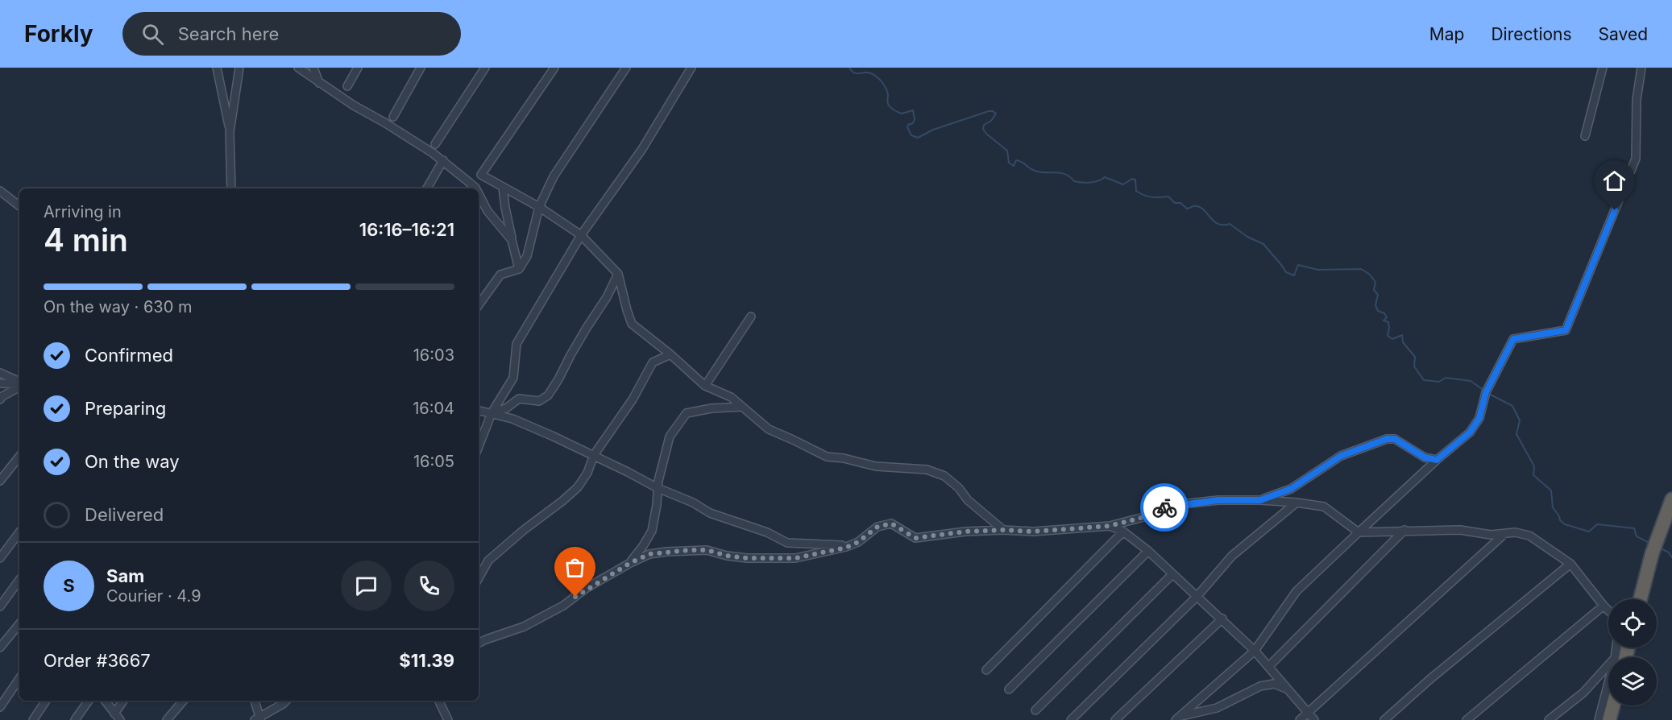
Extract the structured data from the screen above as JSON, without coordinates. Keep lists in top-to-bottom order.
{
  "page": {
    "header": "Forkly",
    "search": "Search here",
    "nav": ["Map", "Directions", "Saved"],
    "heading": ["4 min", "Arriving in", "16:16–16:21"],
    "panel": [
      "Sam",
      "Courier · 4.9",
      "Order #3667",
      "$11.39"
    ],
    "bar": "On the way · 630 m",
    "list": [
      ["Confirmed", "16:03"],
      ["Preparing", "16:04"],
      ["On the way", "16:05"],
      "Delivered"
    ],
    "round": "S"
  }
}
